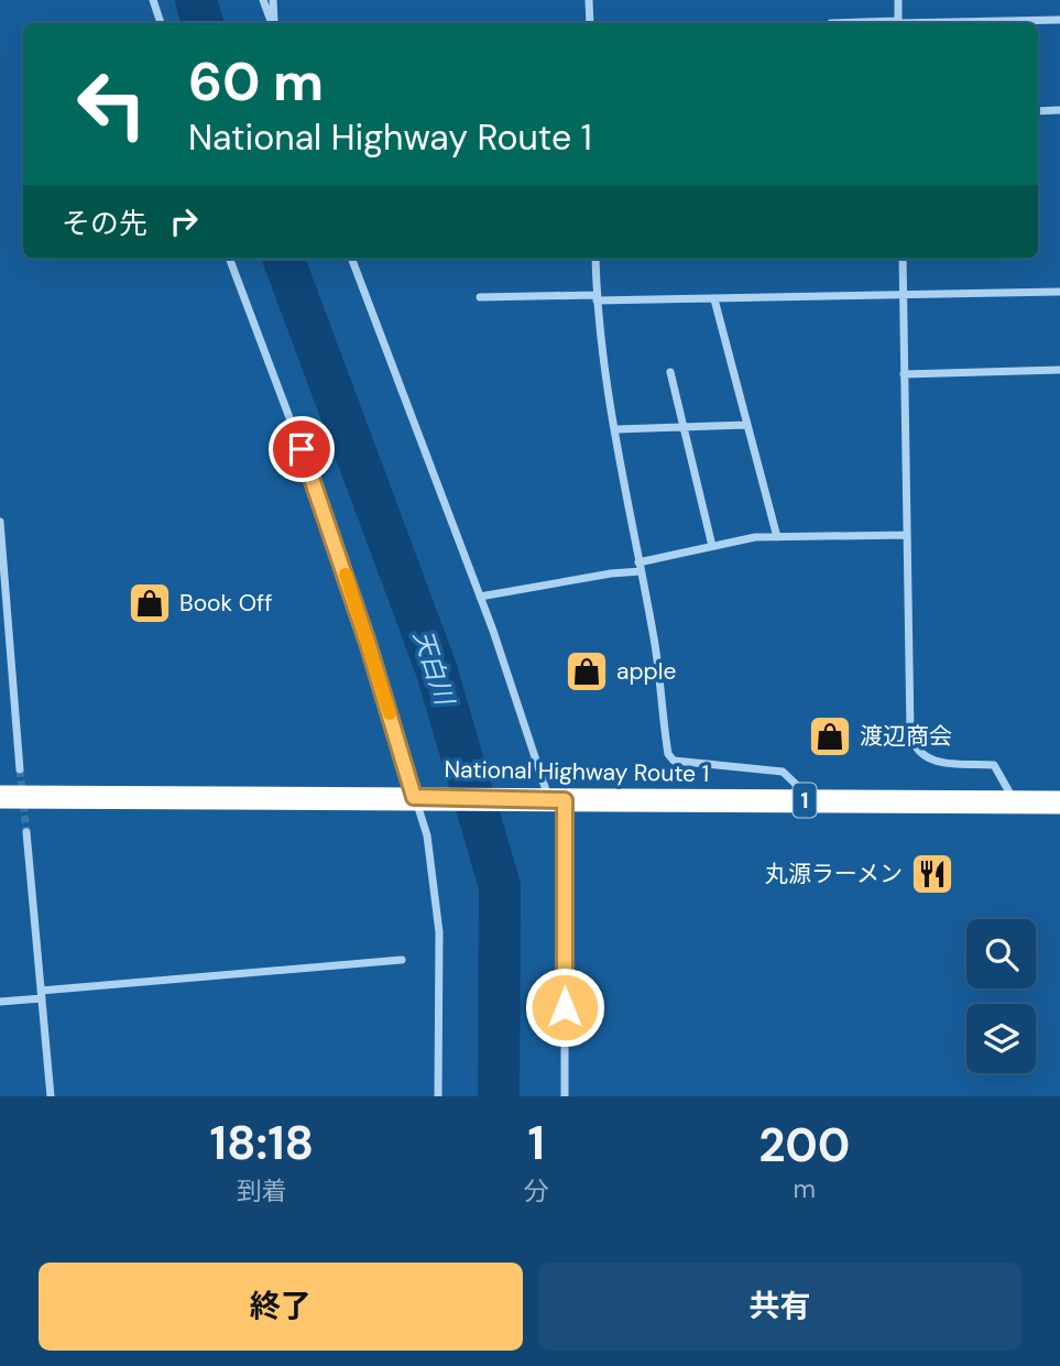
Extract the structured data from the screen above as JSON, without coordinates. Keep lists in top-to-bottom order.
{
  "streets": {
    "highway": ["National Highway Route 1", "1"]
  },
  "water": ["天白川"],
  "places": {
    "shop": ["Book Off", "apple", "渡辺商会"],
    "restaurant": ["丸源ラーメン"]
  },
  "page": {
    "turn": ["60 m", "National Highway Route 1"],
    "then": "その先",
    "eta": [
      "18:18",
      "到着",
      "1",
      "分",
      "200",
      "m"
    ],
    "buttons": ["終了", "共有"]
  }
}
